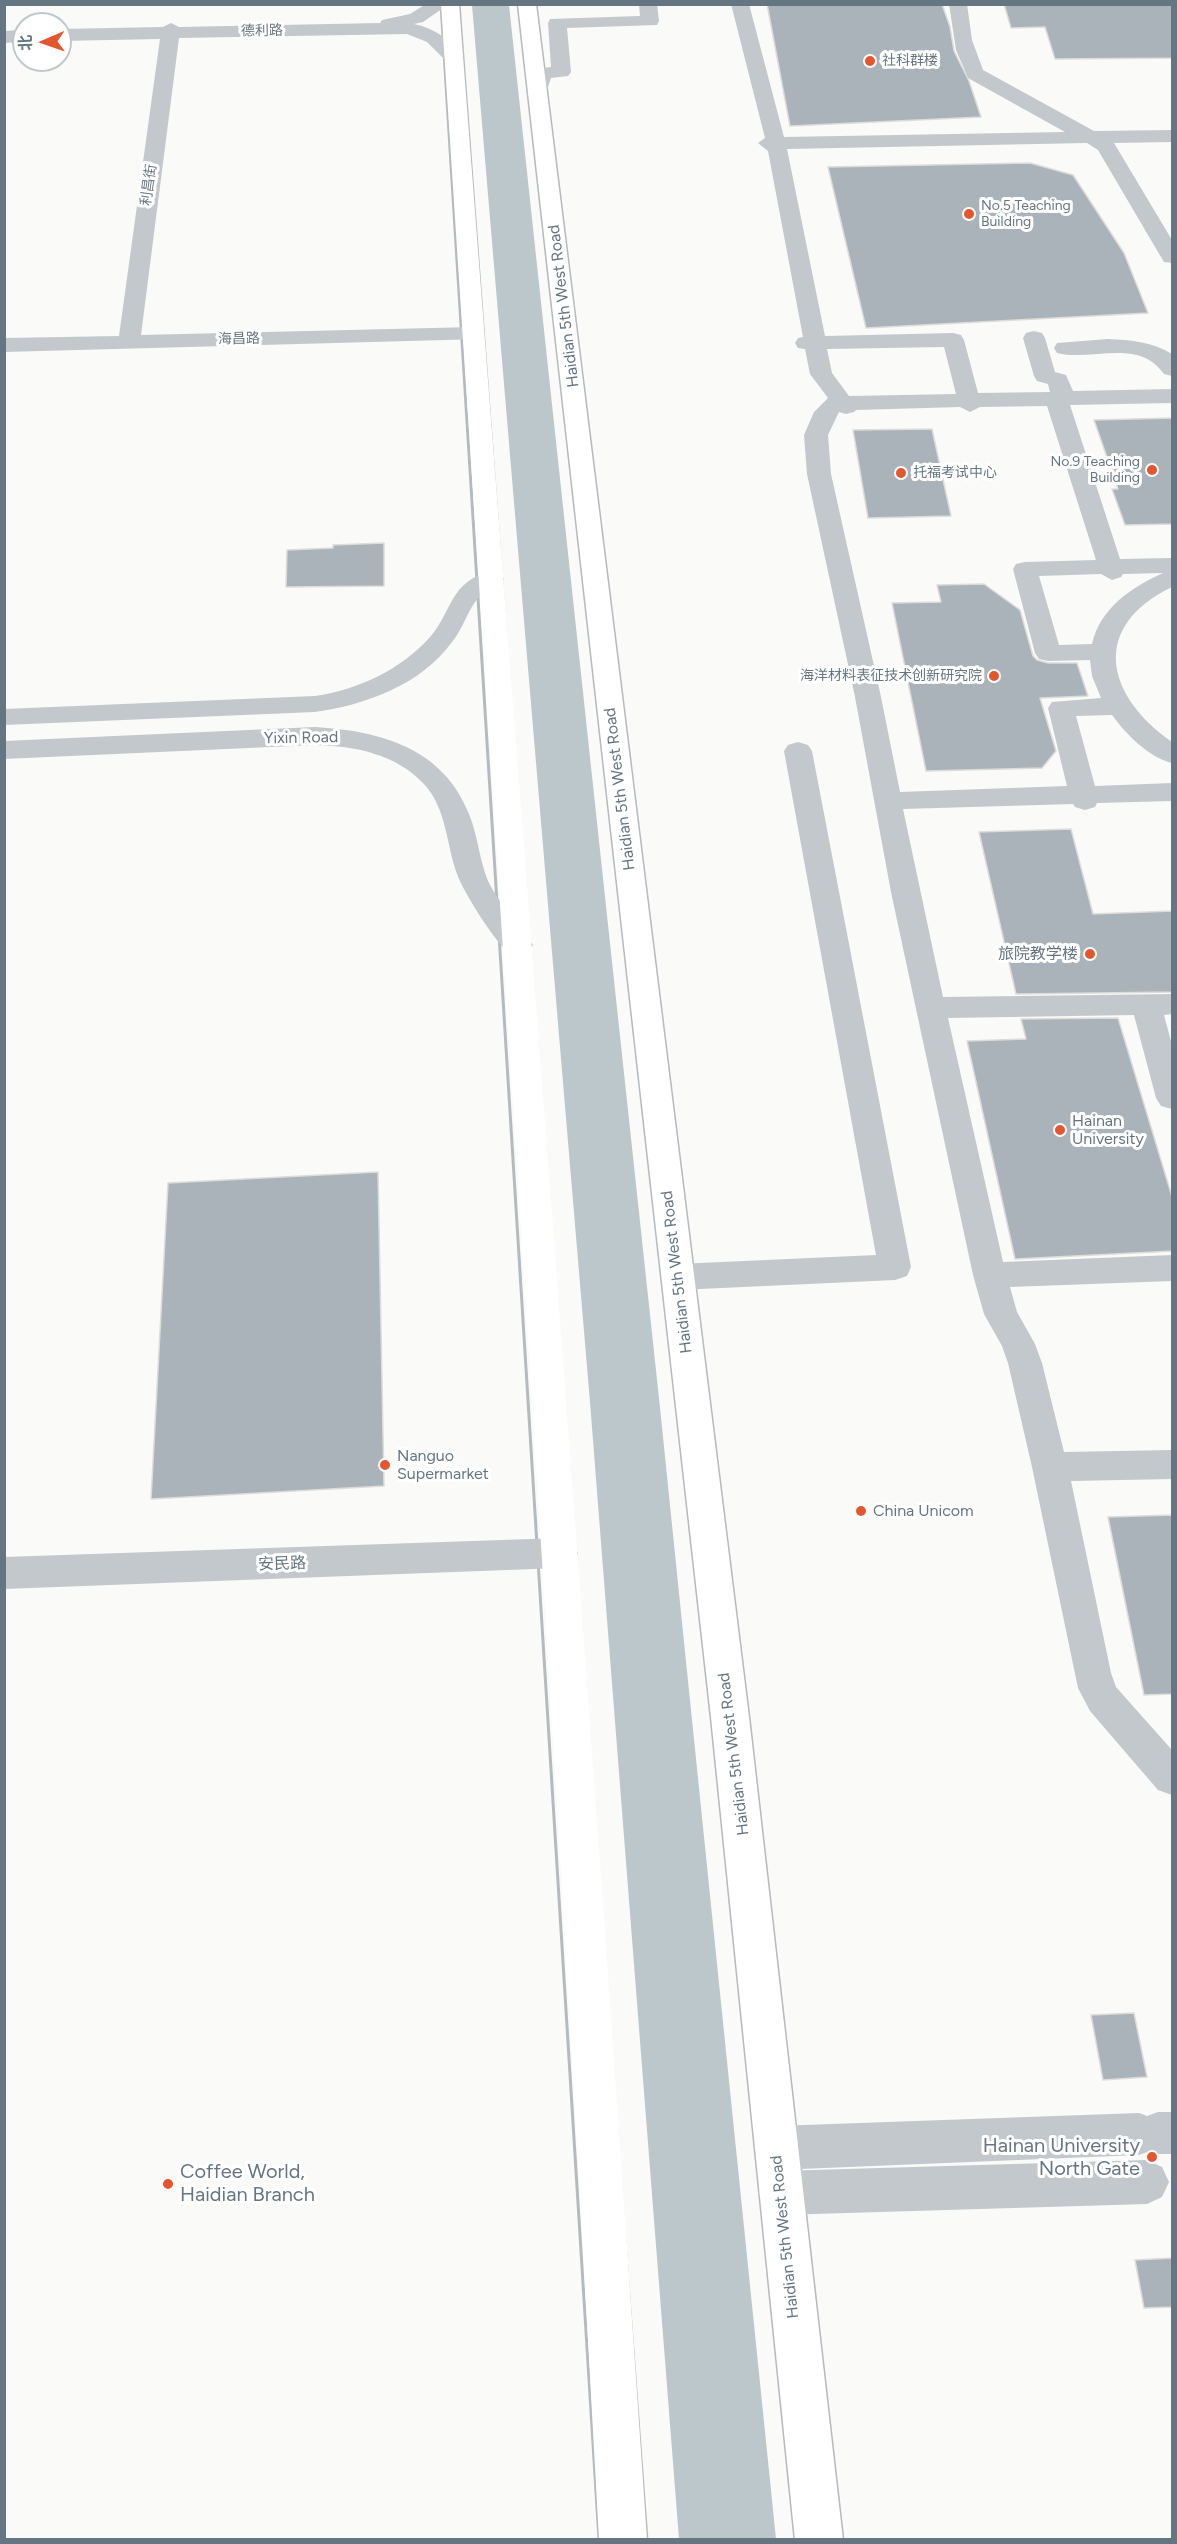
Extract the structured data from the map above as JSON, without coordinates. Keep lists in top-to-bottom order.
{
  "streets": {
    "main road": ["Haidian 5th West Road"],
    "street": [
      "德利路",
      "利昌街",
      "海昌路",
      "Yixin Road",
      "安民路"
    ]
  },
  "crossings": [
    ["德利路", "利昌街"],
    ["利昌街", "海昌路"]
  ],
  "places": [
    "社科群楼",
    "No.5 Teaching Building",
    "No.9 Teaching Building",
    "托福考试中心",
    "海洋材料表征技术创新研究院",
    "旅院教学楼",
    "Hainan University",
    "Nanguo Supermarket",
    "China Unicom",
    "Hainan University North Gate",
    "Coffee World, Haidian Branch"
  ],
  "north": "left"
}
